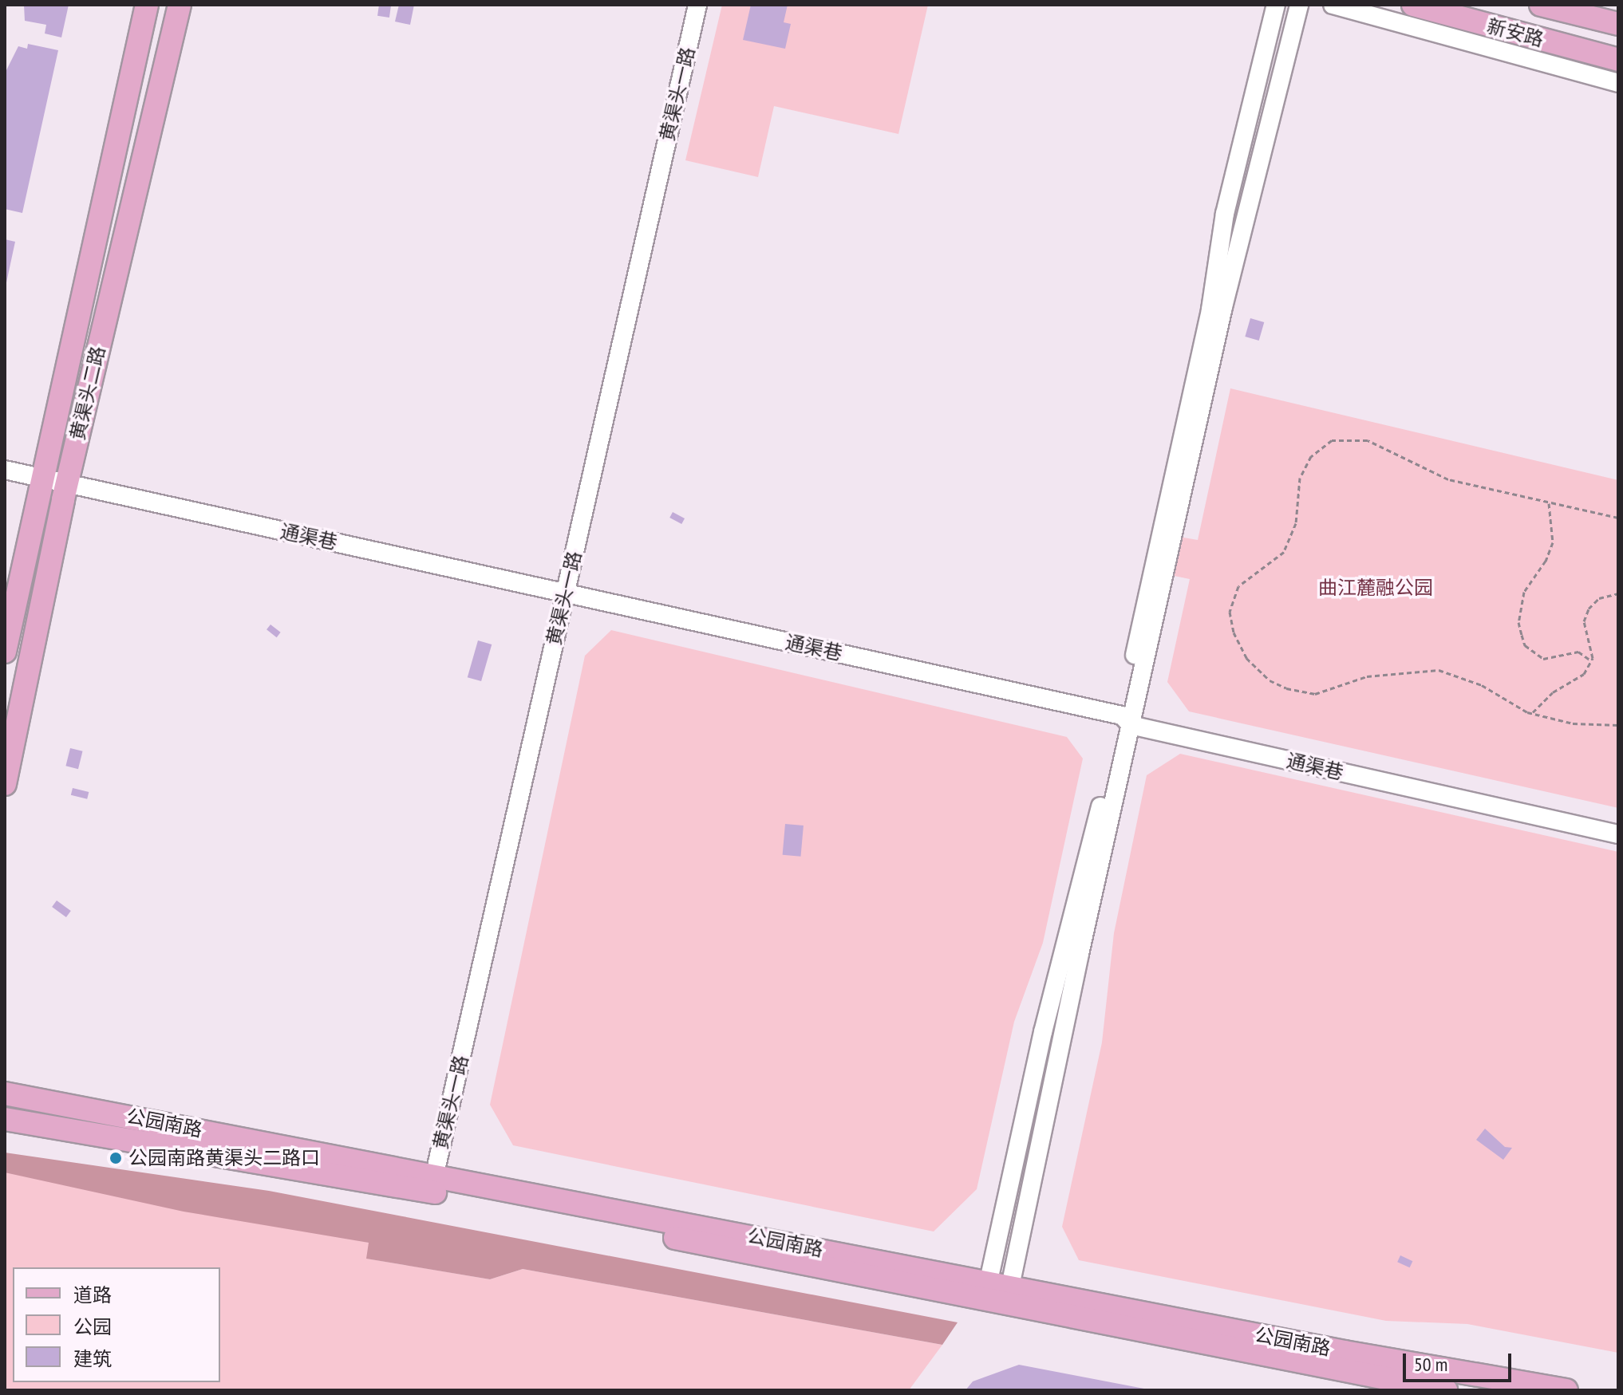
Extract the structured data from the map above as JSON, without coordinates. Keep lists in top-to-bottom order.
{
  "streets": {
    "main road": ["新安路", "黄渠头二路", "公园南路"],
    "street": ["黄渠头一路", "通渠巷"]
  },
  "crossings": [
    ["黄渠头一路", "通渠巷"],
    ["黄渠头一路", "公园南路"],
    ["黄渠头二路", "通渠巷"]
  ],
  "parks": ["曲江麓融公园"],
  "places": ["公园南路黄渠头二路口"],
  "legend": ["道路", "公园", "建筑"],
  "scale_bar": "50 m"
}
